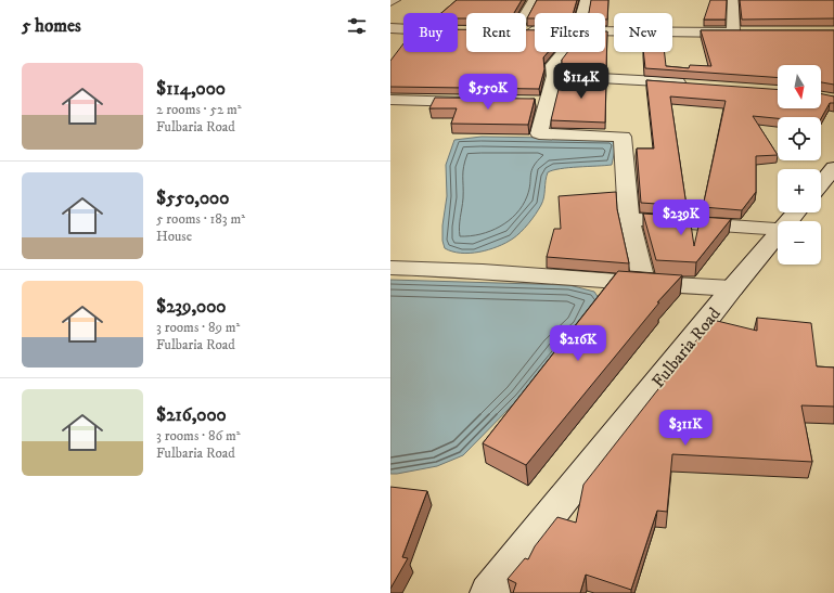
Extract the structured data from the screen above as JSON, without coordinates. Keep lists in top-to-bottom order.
{
  "streets": {
    "street": ["Fulbaria Road"]
  },
  "north": "bottom",
  "page": {
    "heading": "5 homes",
    "chip": [
      "Buy",
      "Rent",
      "Filters",
      "New"
    ],
    "list": [
      {
        "name": "$114,000",
        "note": "2 rooms · 52 m² · Fulbaria Road"
      },
      {
        "name": "$550,000",
        "note": "5 rooms · 183 m² · House"
      },
      {
        "name": "$239,000",
        "note": "3 rooms · 89 m² · Fulbaria Road"
      },
      {
        "name": "$216,000",
        "note": "3 rooms · 86 m² · Fulbaria Road"
      }
    ],
    "price": [
      "$114K",
      "$550K",
      "$239K",
      "$216K",
      "$311K"
    ],
    "map_buttons": ["+", "−"]
  }
}
